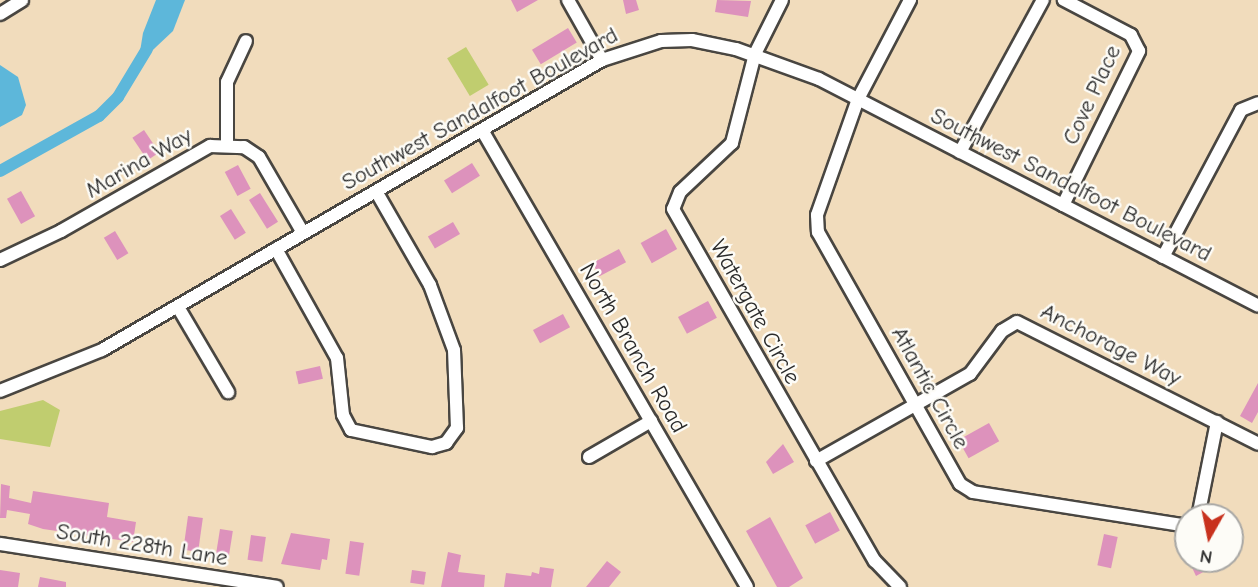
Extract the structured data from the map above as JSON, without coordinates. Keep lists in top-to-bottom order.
{
  "streets": {
    "street": [
      "Cove Place",
      "Southwest Sandalfoot Boulevard",
      "Marina Way",
      "Watergate Circle",
      "Anchorage Way",
      "North Branch Road",
      "Atlantic Circle",
      "South 228th Lane"
    ]
  },
  "crossings": [
    ["Cove Place", "Southwest Sandalfoot Boulevard"],
    ["Southwest Sandalfoot Boulevard", "Marina Way"],
    ["Southwest Sandalfoot Boulevard", "Watergate Circle"],
    ["Southwest Sandalfoot Boulevard", "North Branch Road"],
    ["Southwest Sandalfoot Boulevard", "Atlantic Circle"],
    ["Watergate Circle", "Anchorage Way"],
    ["Anchorage Way", "Atlantic Circle"]
  ],
  "north": "bottom"
}
